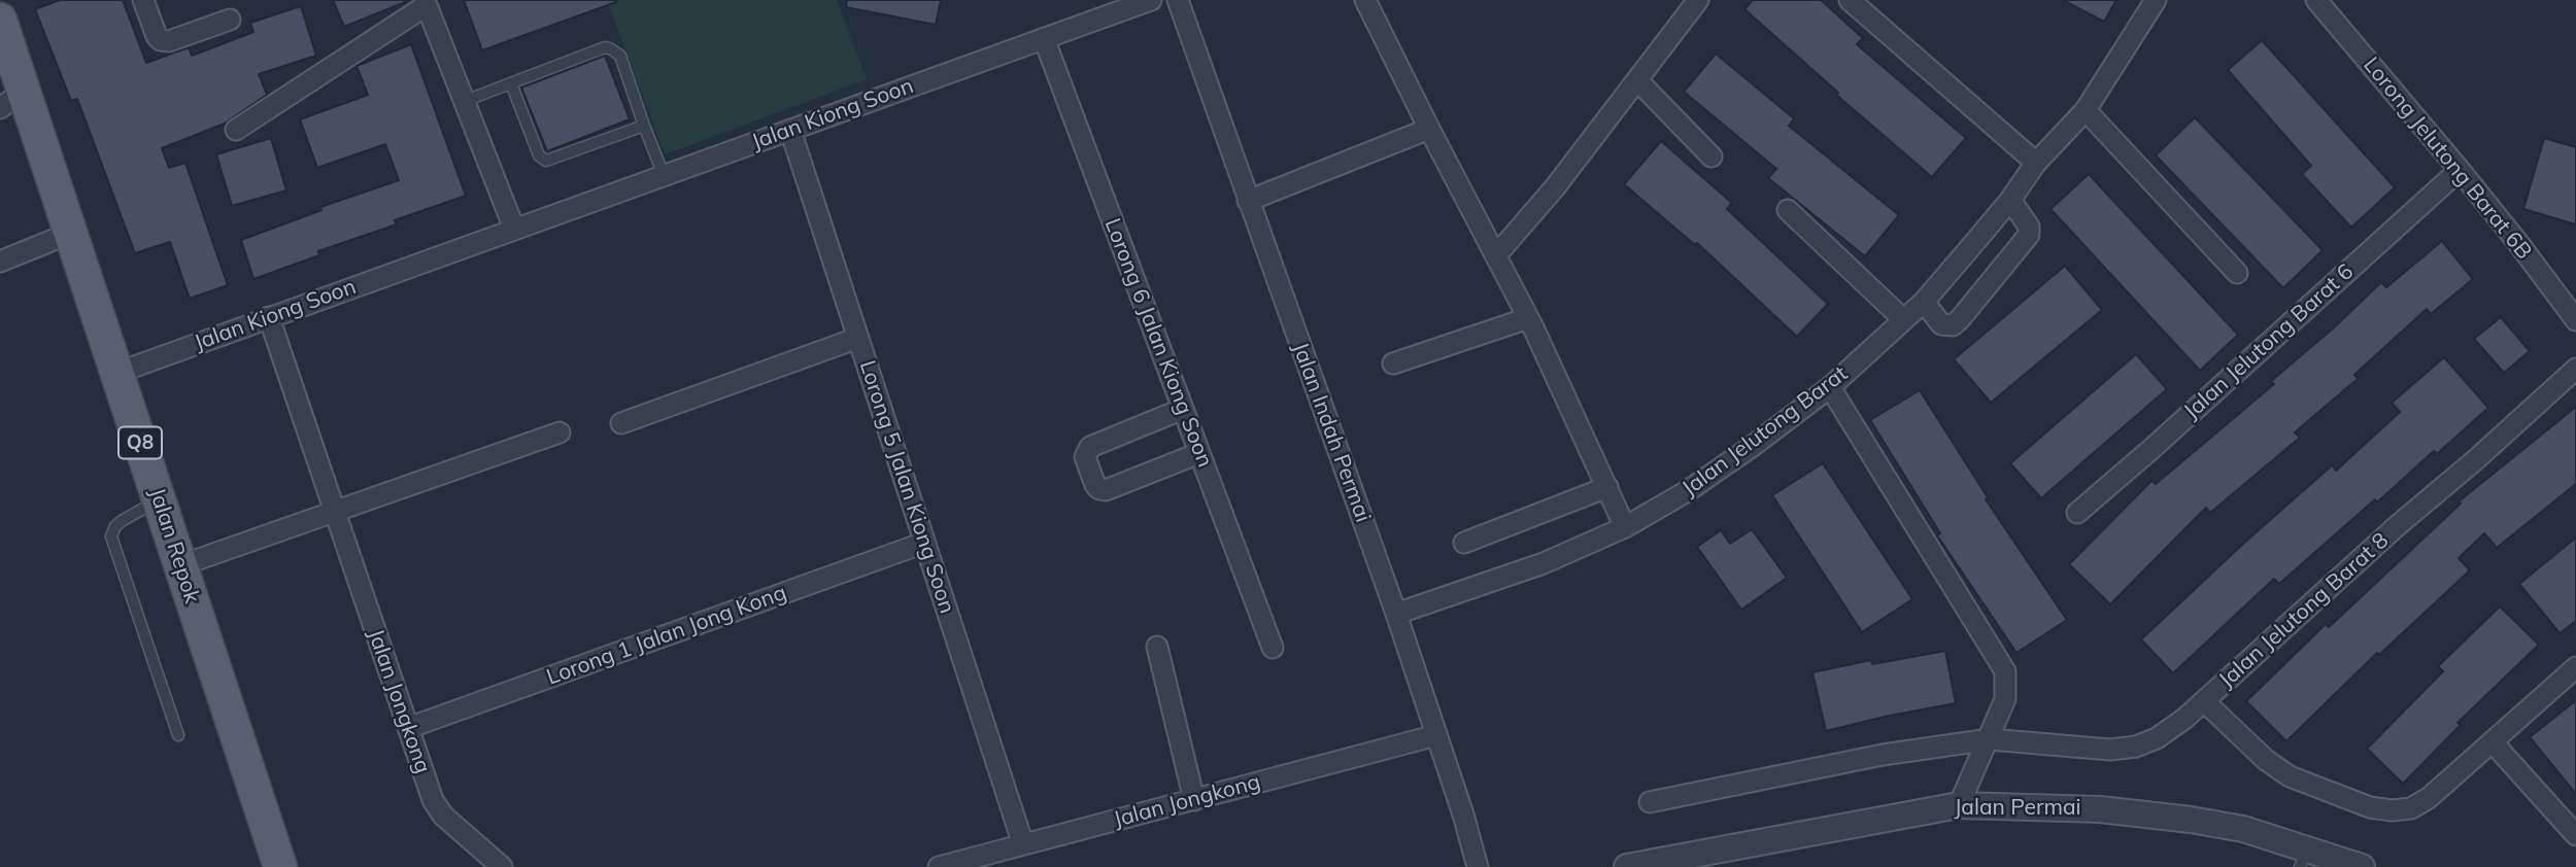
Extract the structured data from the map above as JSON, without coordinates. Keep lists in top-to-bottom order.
{
  "streets": {
    "main road": ["Q8", "Jalan Repok"],
    "street": [
      "Jalan Kiong Soon",
      "Lorong Jelutong Barat 6B",
      "Jalan Jelutong Barat 6",
      "Lorong 6 Jalan Kiong Soon",
      "Jalan Jelutong Barat",
      "Jalan Indah Permai",
      "Lorong 5 Jalan Kiong Soon",
      "Jalan Jelutong Barat 8",
      "Lorong 1 Jalan Jong Kong",
      "Jalan Jongkong",
      "Jalan Permai"
    ]
  },
  "crossings": [
    ["Jalan Kiong Soon", "Lorong 6 Jalan Kiong Soon"],
    ["Jalan Kiong Soon", "Lorong 5 Jalan Kiong Soon"],
    ["Jalan Kiong Soon", "Jalan Repok"],
    ["Jalan Kiong Soon", "Jalan Jongkong"],
    ["Lorong Jelutong Barat 6B", "Jalan Jelutong Barat 6"],
    ["Jalan Jelutong Barat", "Jalan Indah Permai"],
    ["Jalan Indah Permai", "Jalan Jongkong"],
    ["Lorong 5 Jalan Kiong Soon", "Lorong 1 Jalan Jong Kong"],
    ["Lorong 5 Jalan Kiong Soon", "Jalan Jongkong"],
    ["Lorong 1 Jalan Jong Kong", "Jalan Jongkong"]
  ]
}
